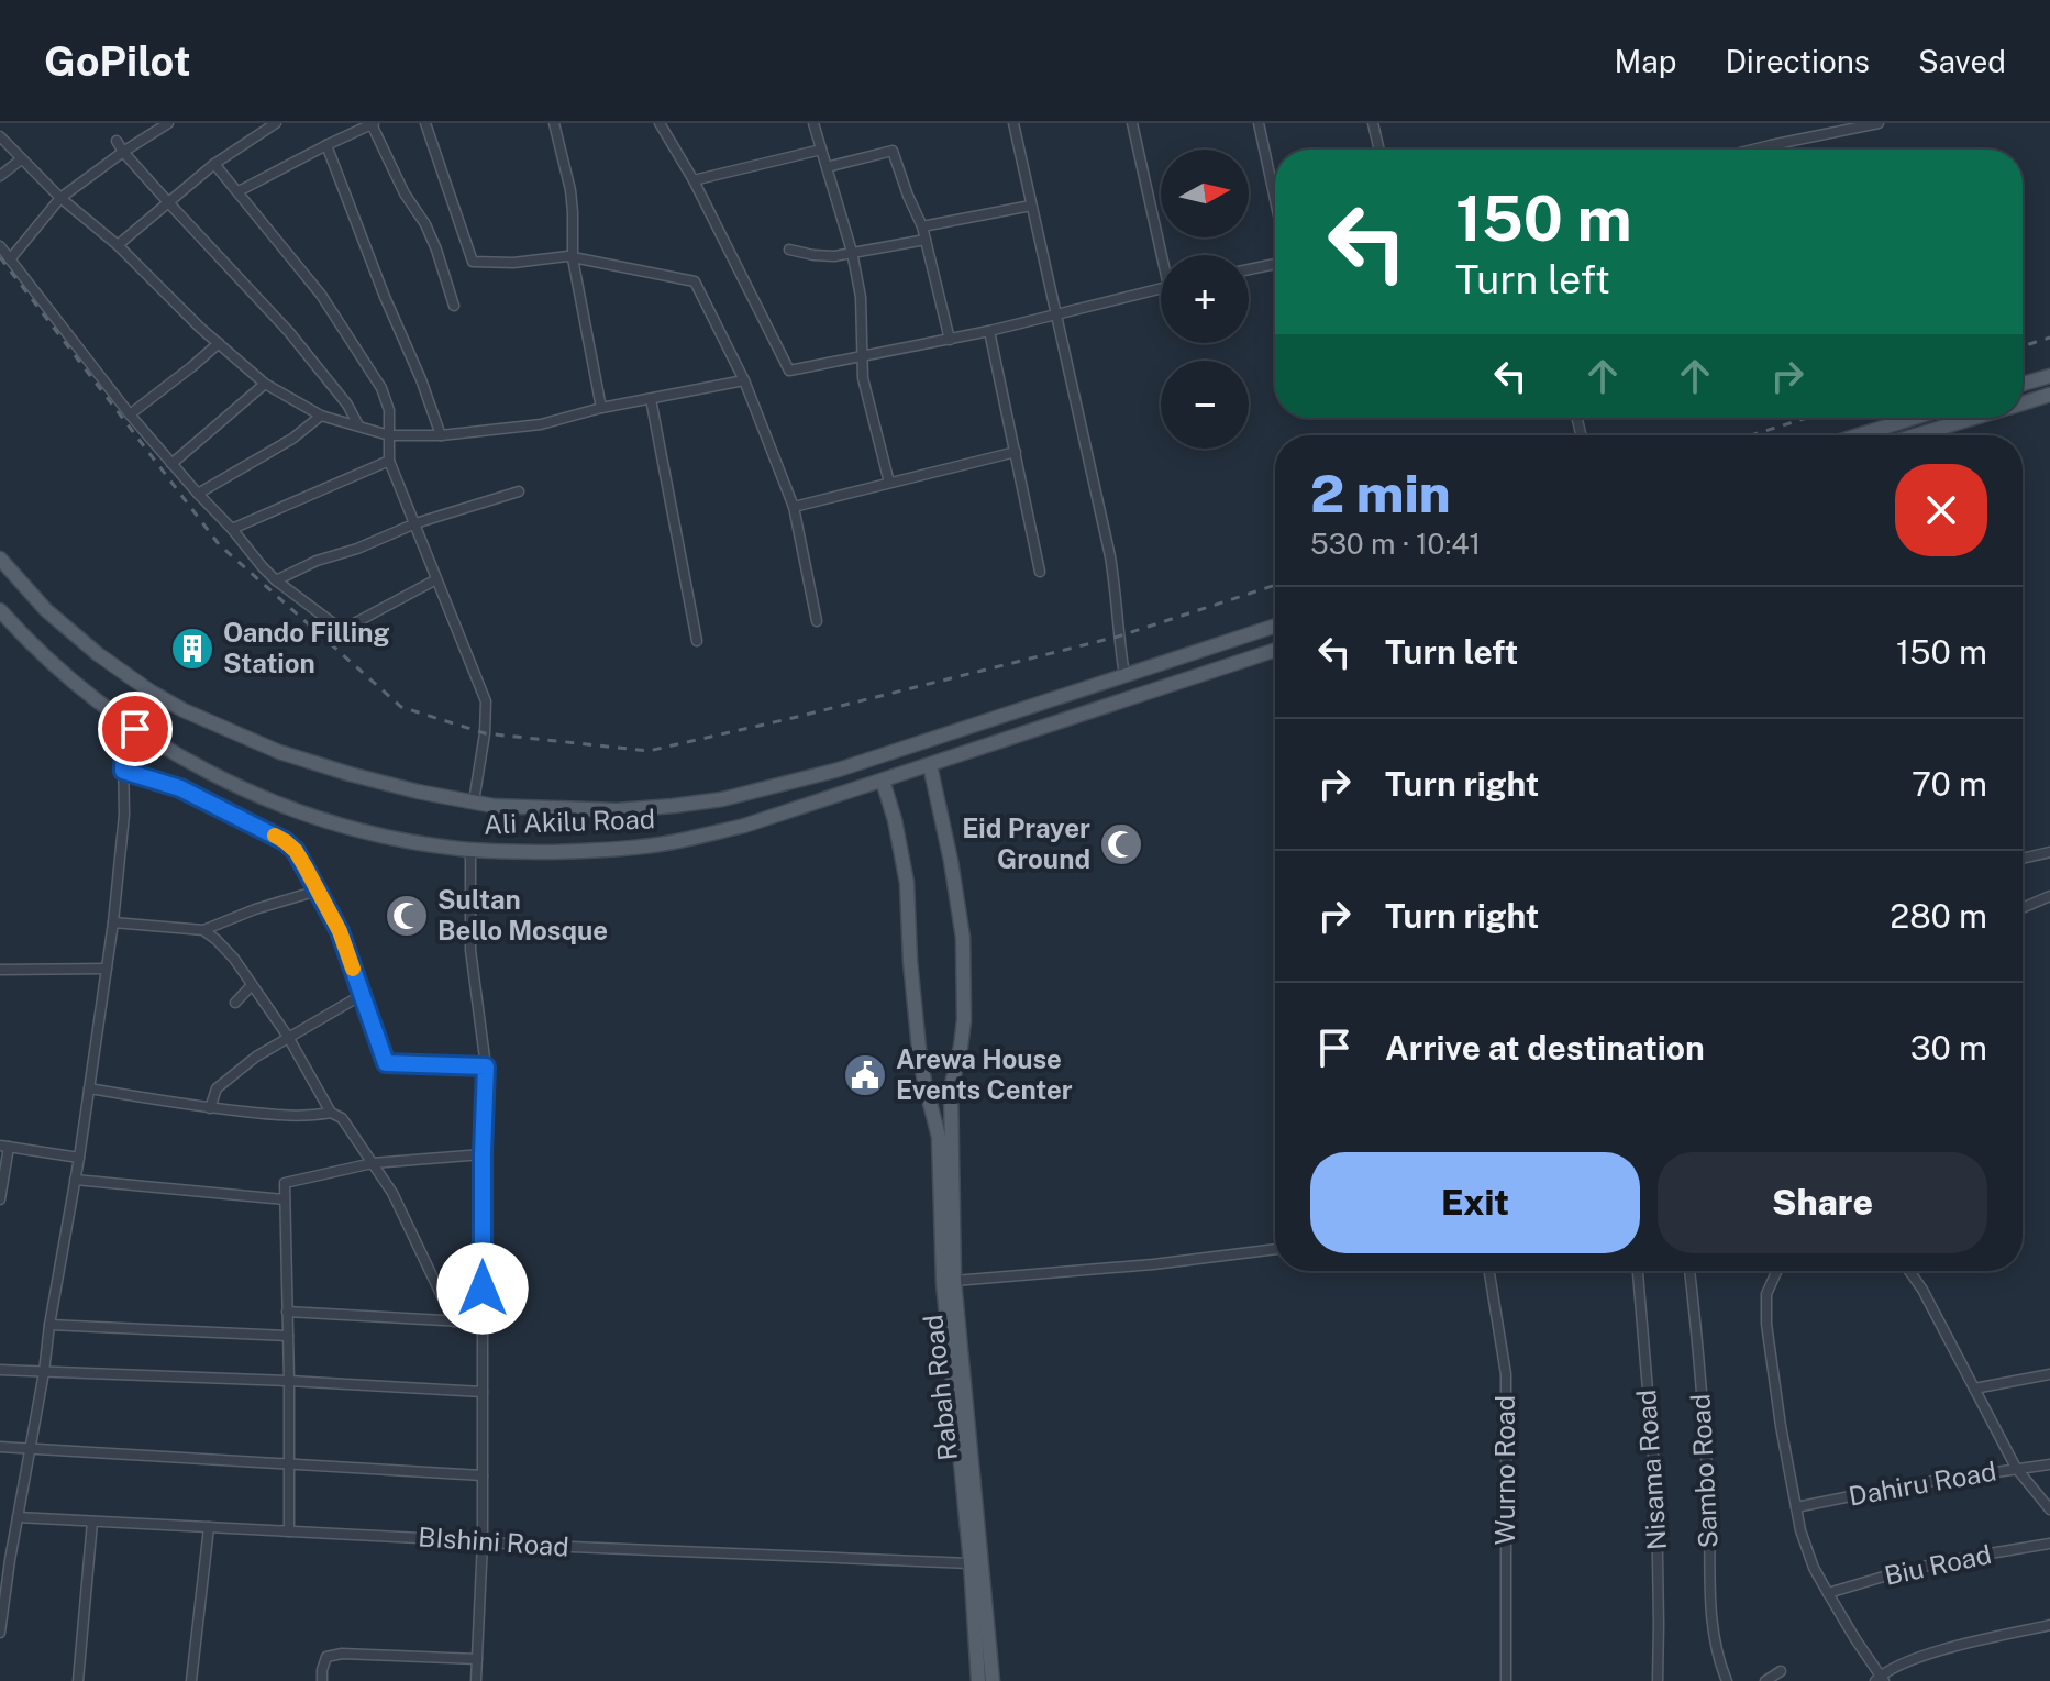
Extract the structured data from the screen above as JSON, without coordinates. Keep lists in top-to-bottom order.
{
  "streets": {
    "main road": ["Ali Akilu Road", "Rabah Road"],
    "street": [
      "Wurno Road",
      "Nisama Road",
      "Sambo Road",
      "Dahiru Road",
      "BIshini Road",
      "Biu Road"
    ]
  },
  "crossings": [
    ["Ali Akilu Road", "Rabah Road"],
    ["Rabah Road", "BIshini Road"]
  ],
  "places": {
    "building": ["Oando Filling Station"],
    "mosque": ["Eid Prayer Ground", "Sultan Bello Mosque"],
    "public building": ["Arewa House Events Center"]
  },
  "north": "right",
  "page": {
    "header": "GoPilot",
    "nav": ["Map", "Directions", "Saved"],
    "map_buttons": ["+", "−"],
    "turn": ["150 m", "Turn left"],
    "heading": ["2 min", "530 m · 10:41"],
    "list": [
      {
        "name": "Turn left",
        "value": "150 m"
      },
      {
        "name": "Turn right",
        "value": "70 m"
      },
      {
        "name": "Turn right",
        "value": "280 m"
      },
      {
        "name": "Arrive at destination",
        "value": "30 m"
      }
    ],
    "buttons": ["Exit", "Share"]
  }
}
